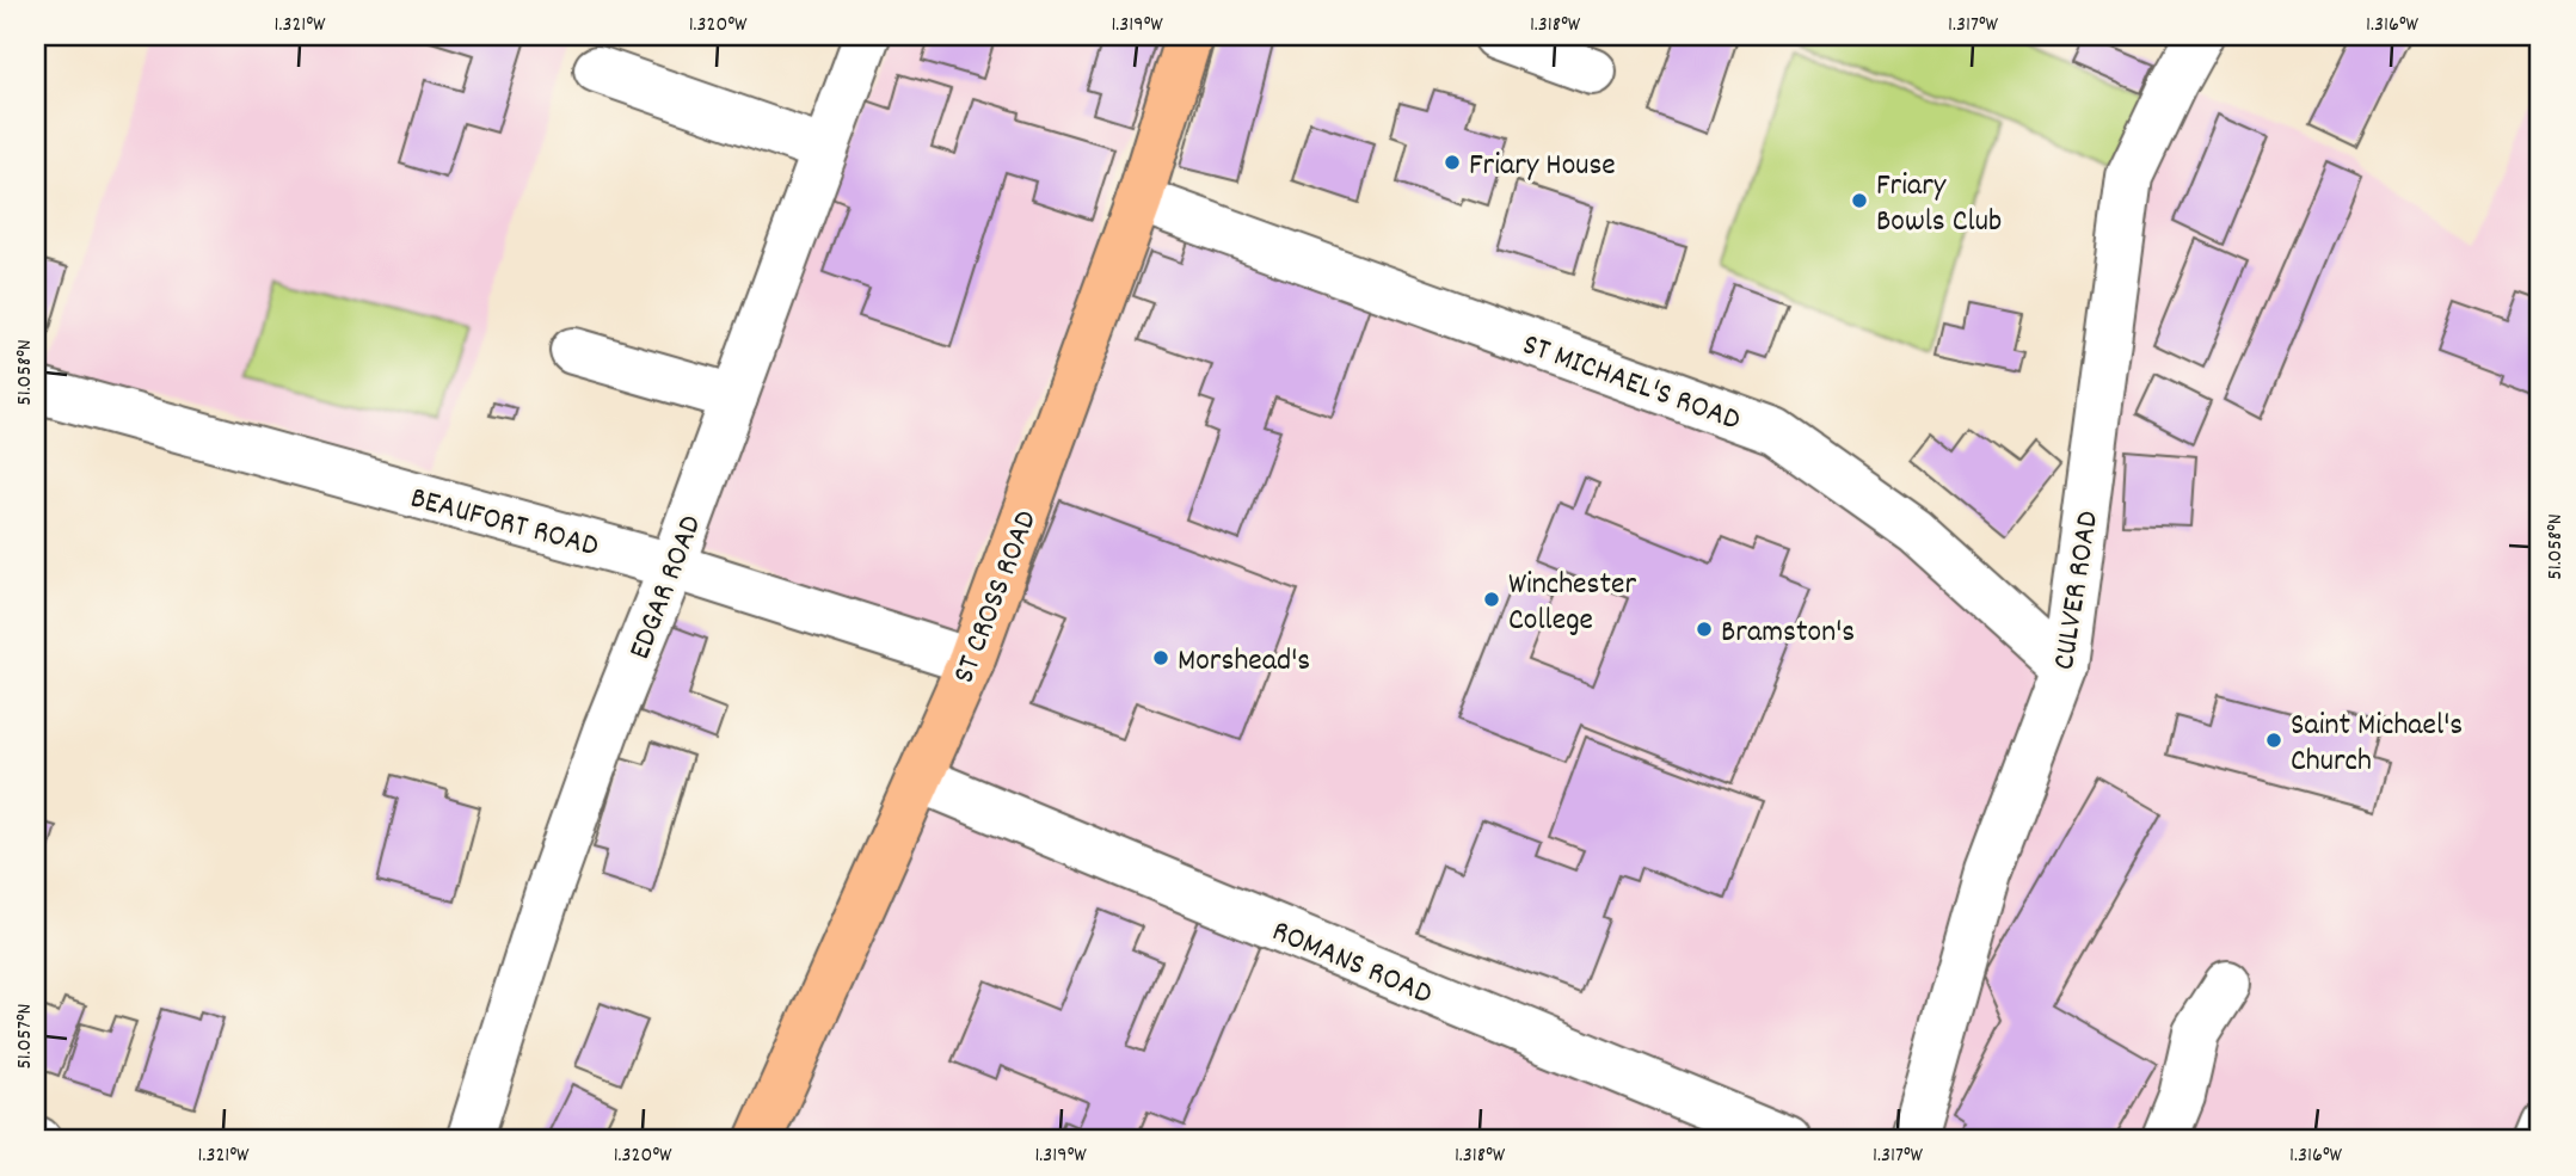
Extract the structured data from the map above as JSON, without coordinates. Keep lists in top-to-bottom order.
{
  "streets": {
    "main road": ["ST CROSS ROAD"],
    "street": [
      "ST MICHAEL'S ROAD",
      "BEAUFORT ROAD",
      "EDGAR ROAD",
      "CULVER ROAD",
      "ROMANS ROAD"
    ]
  },
  "crossings": [
    ["ST MICHAEL'S ROAD", "CULVER ROAD"],
    ["ST MICHAEL'S ROAD", "ST CROSS ROAD"],
    ["BEAUFORT ROAD", "EDGAR ROAD"],
    ["BEAUFORT ROAD", "ST CROSS ROAD"],
    ["ST CROSS ROAD", "ROMANS ROAD"]
  ],
  "places": [
    "Friary House",
    "Friary Bowls Club",
    "Winchester College",
    "Bramston's",
    "Morshead's",
    "Saint Michael's Church"
  ],
  "coordinates": [
    "1.321°W",
    "1.320°W",
    "1.319°W",
    "1.318°W",
    "1.317°W",
    "1.316°W",
    "51.058°N",
    "51.057°N"
  ]
}
